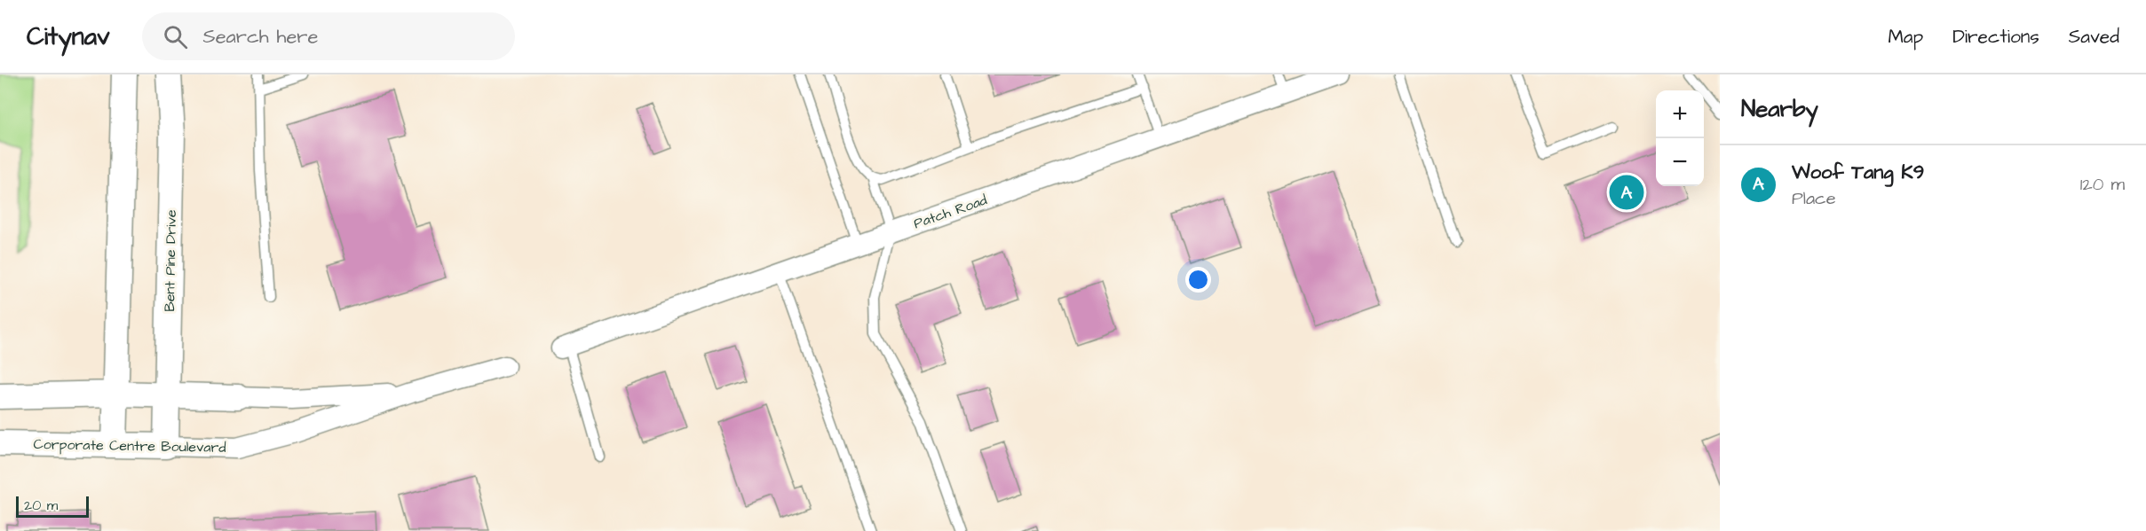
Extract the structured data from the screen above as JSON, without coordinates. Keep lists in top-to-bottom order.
{
  "streets": {
    "street": ["Patch Road", "Bent Pine Drive", "Corporate Centre Boulevard"]
  },
  "crossings": [
    ["Bent Pine Drive", "Corporate Centre Boulevard"]
  ],
  "scale_bar": "20 m",
  "page": {
    "header": "Citynav",
    "search": "Search here",
    "nav": ["Map", "Directions", "Saved"],
    "heading": "Nearby",
    "map_buttons": ["+", "−"],
    "list": [
      {
        "mark": "A",
        "name": "Woof Tang K9",
        "note": "Place",
        "value": "120 m"
      }
    ],
    "pins": "A",
    "scale": "20 m"
  }
}
